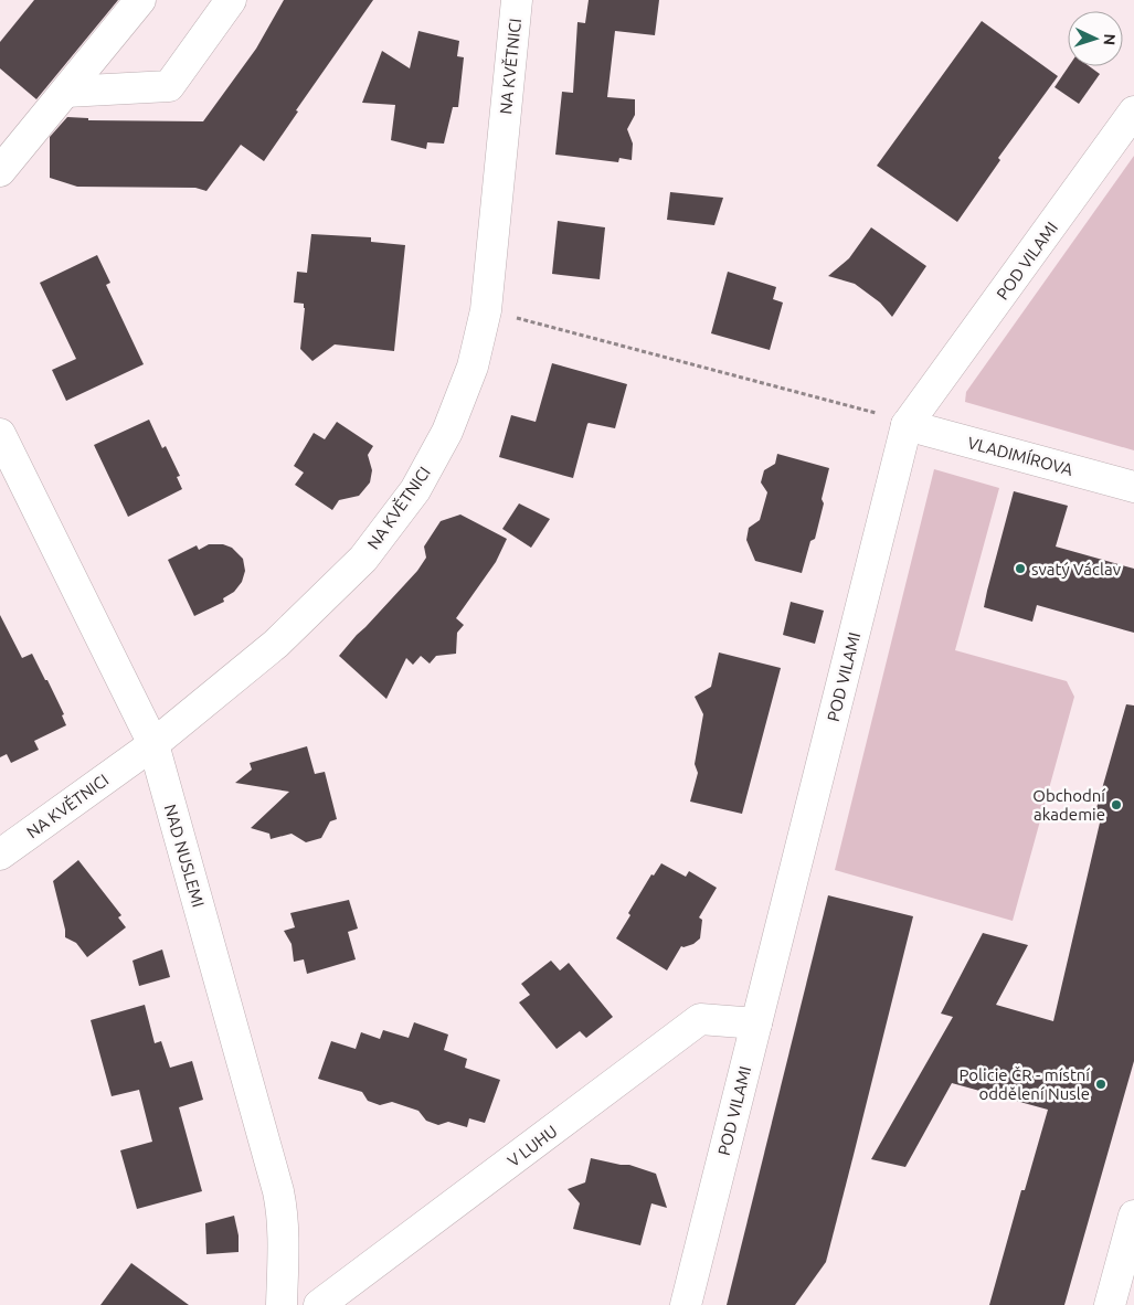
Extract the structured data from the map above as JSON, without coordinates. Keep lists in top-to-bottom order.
{
  "streets": {
    "street": [
      "NA KVĚTNICI",
      "POD VILAMI",
      "VLADIMÍROVA",
      "NAD NUSLEMI",
      "V LUHU"
    ]
  },
  "crossings": [
    ["NA KVĚTNICI", "NAD NUSLEMI"],
    ["POD VILAMI", "VLADIMÍROVA"],
    ["POD VILAMI", "V LUHU"]
  ],
  "places": ["svatý Václav", "Obchodní akademie", "Policie ČR - místní oddělení Nusle"],
  "north": "right"
}
